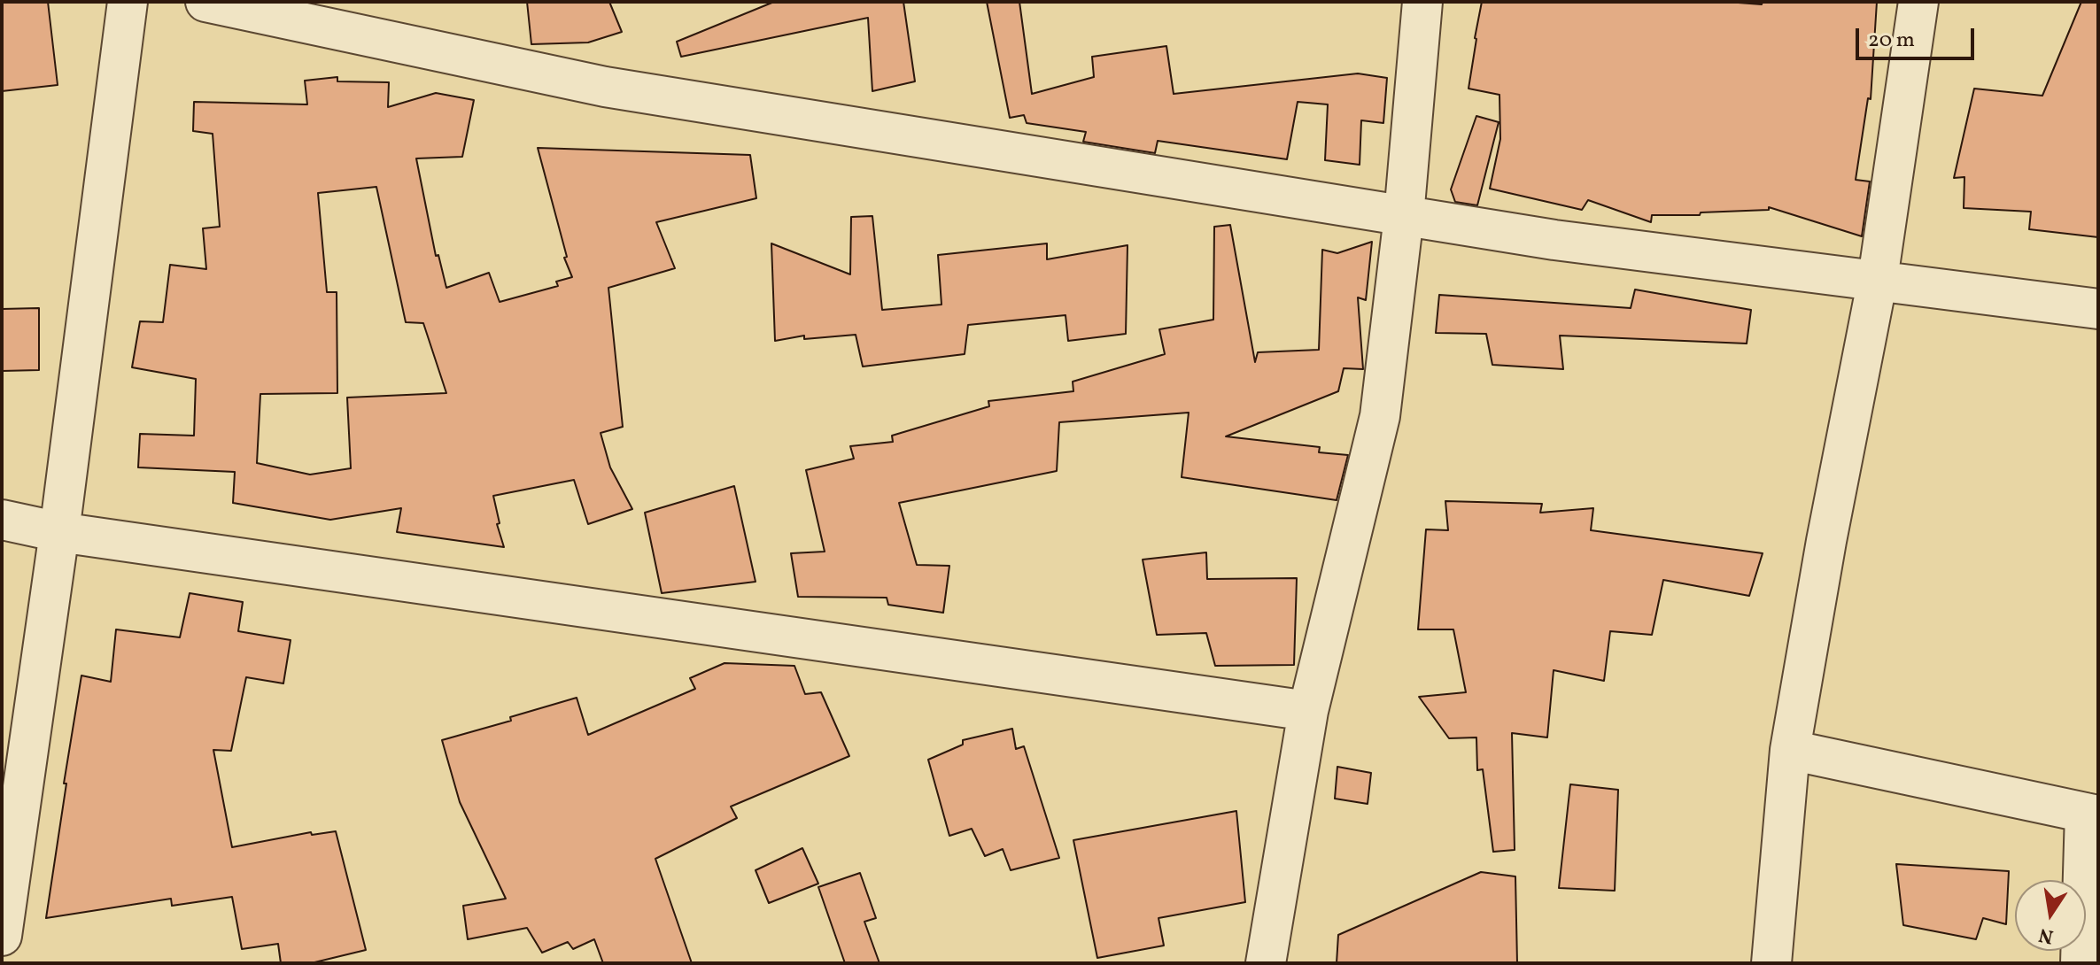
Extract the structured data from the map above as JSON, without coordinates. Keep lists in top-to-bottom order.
{
  "scale_bar": "20 m",
  "north": "bottom"
}
